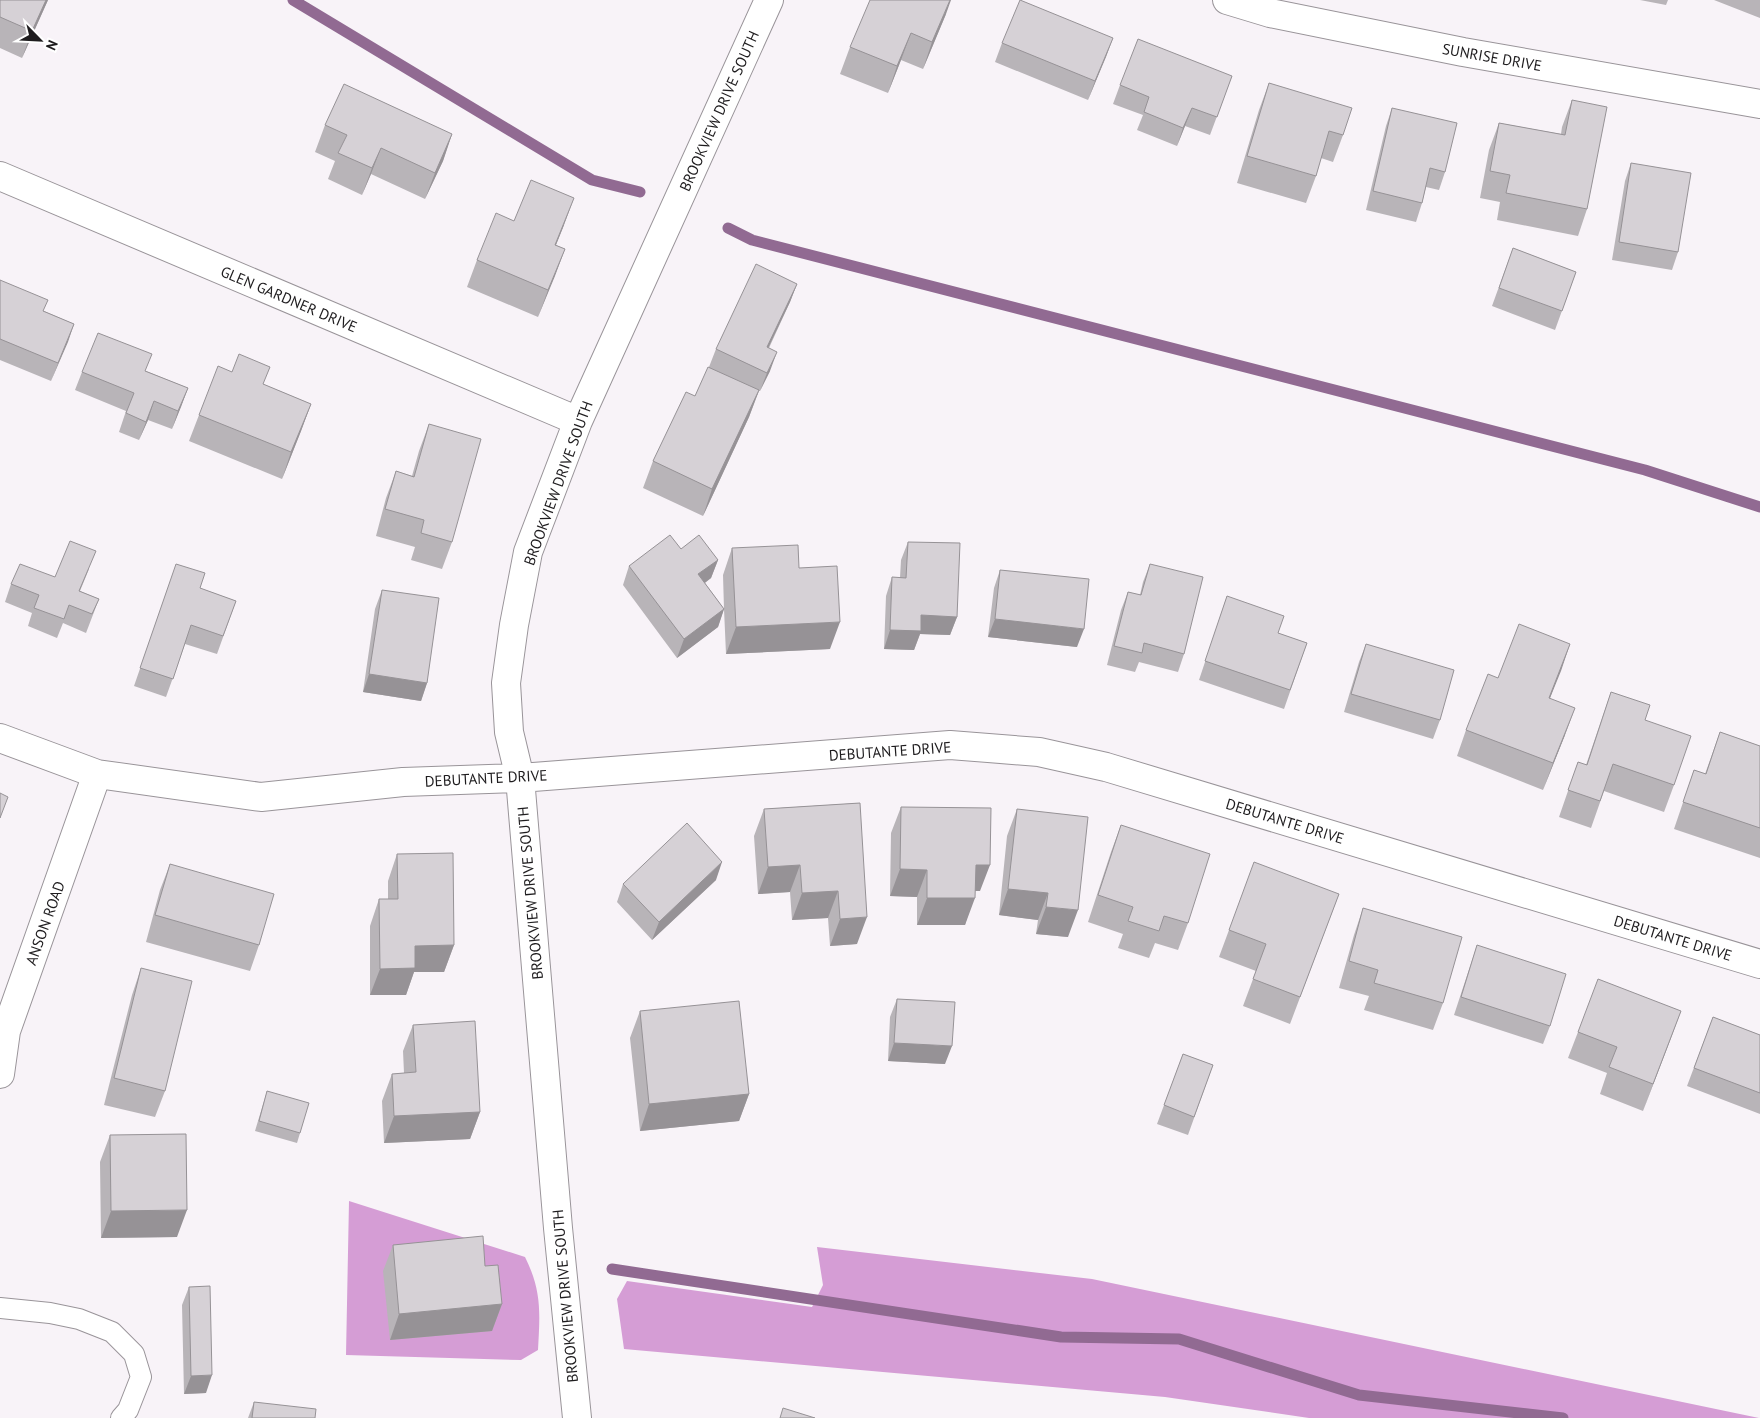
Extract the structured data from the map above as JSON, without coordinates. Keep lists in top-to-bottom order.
{
  "streets": {
    "street": [
      "SUNRISE DRIVE",
      "BROOKVIEW DRIVE SOUTH",
      "GLEN GARDNER DRIVE",
      "DEBUTANTE DRIVE",
      "ANSON ROAD"
    ]
  },
  "crossings": [
    ["BROOKVIEW DRIVE SOUTH", "GLEN GARDNER DRIVE"],
    ["BROOKVIEW DRIVE SOUTH", "DEBUTANTE DRIVE"],
    ["DEBUTANTE DRIVE", "ANSON ROAD"]
  ],
  "north": "bottom right"
}
